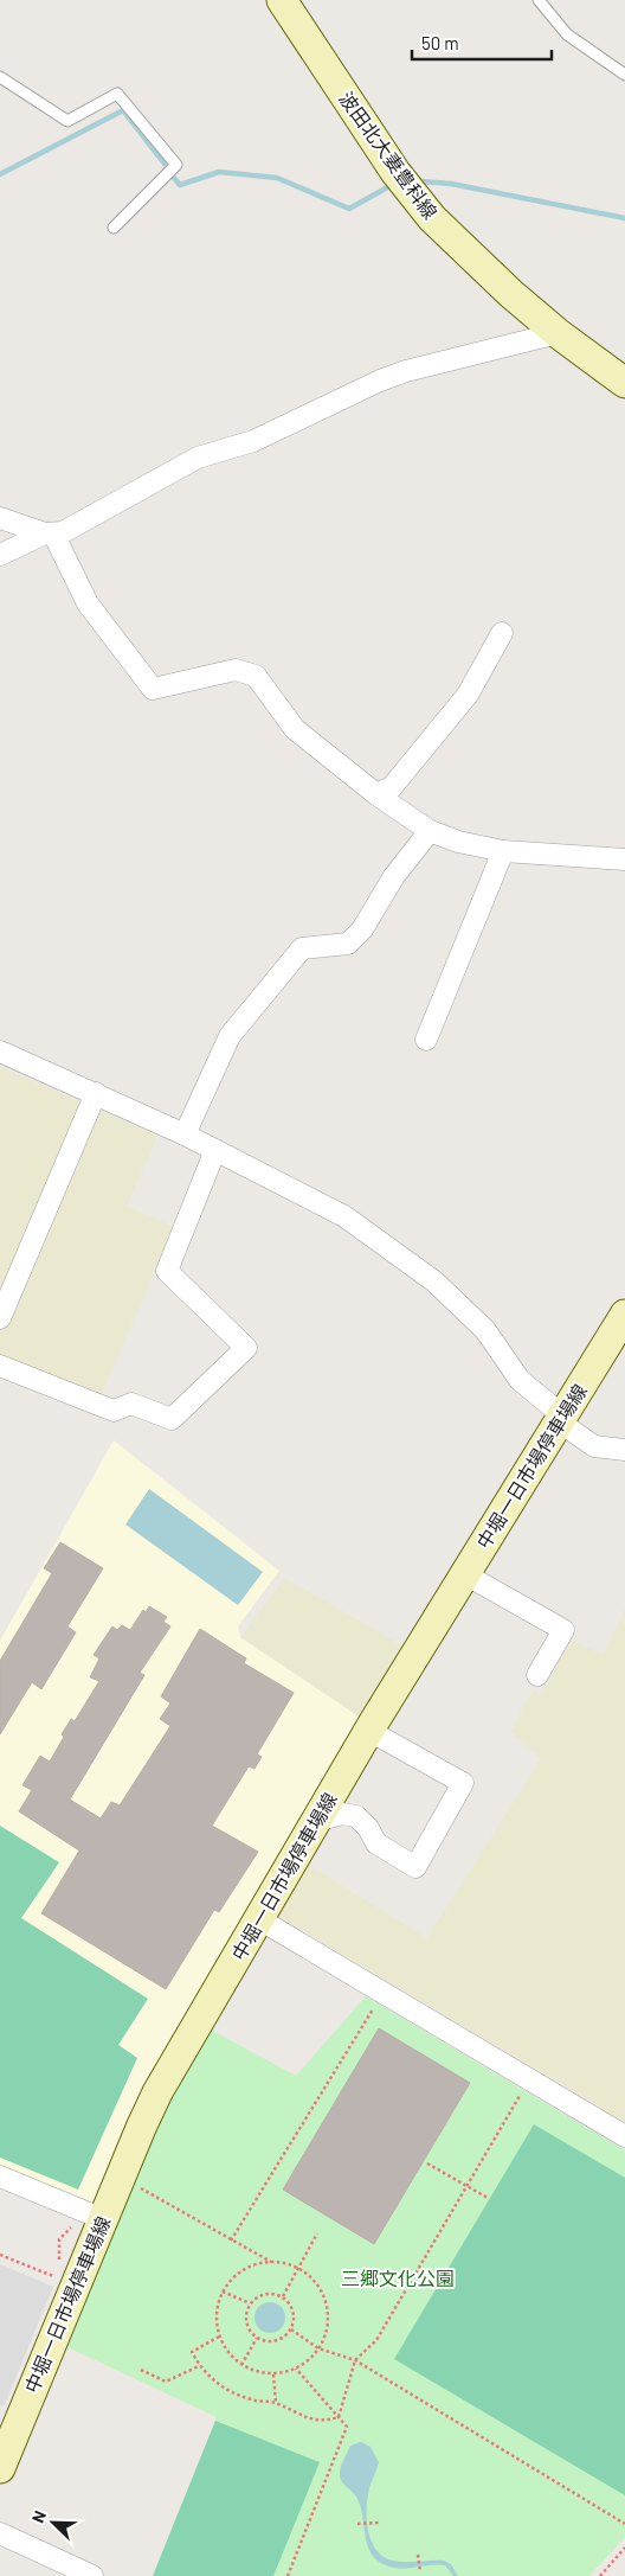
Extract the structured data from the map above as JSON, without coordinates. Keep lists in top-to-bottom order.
{
  "streets": {
    "main road": ["波田北大妻豊科線", "中堀一日市場停車場線"]
  },
  "parks": ["三郷文化公園"],
  "scale_bar": "50 m",
  "north": "top left"
}
